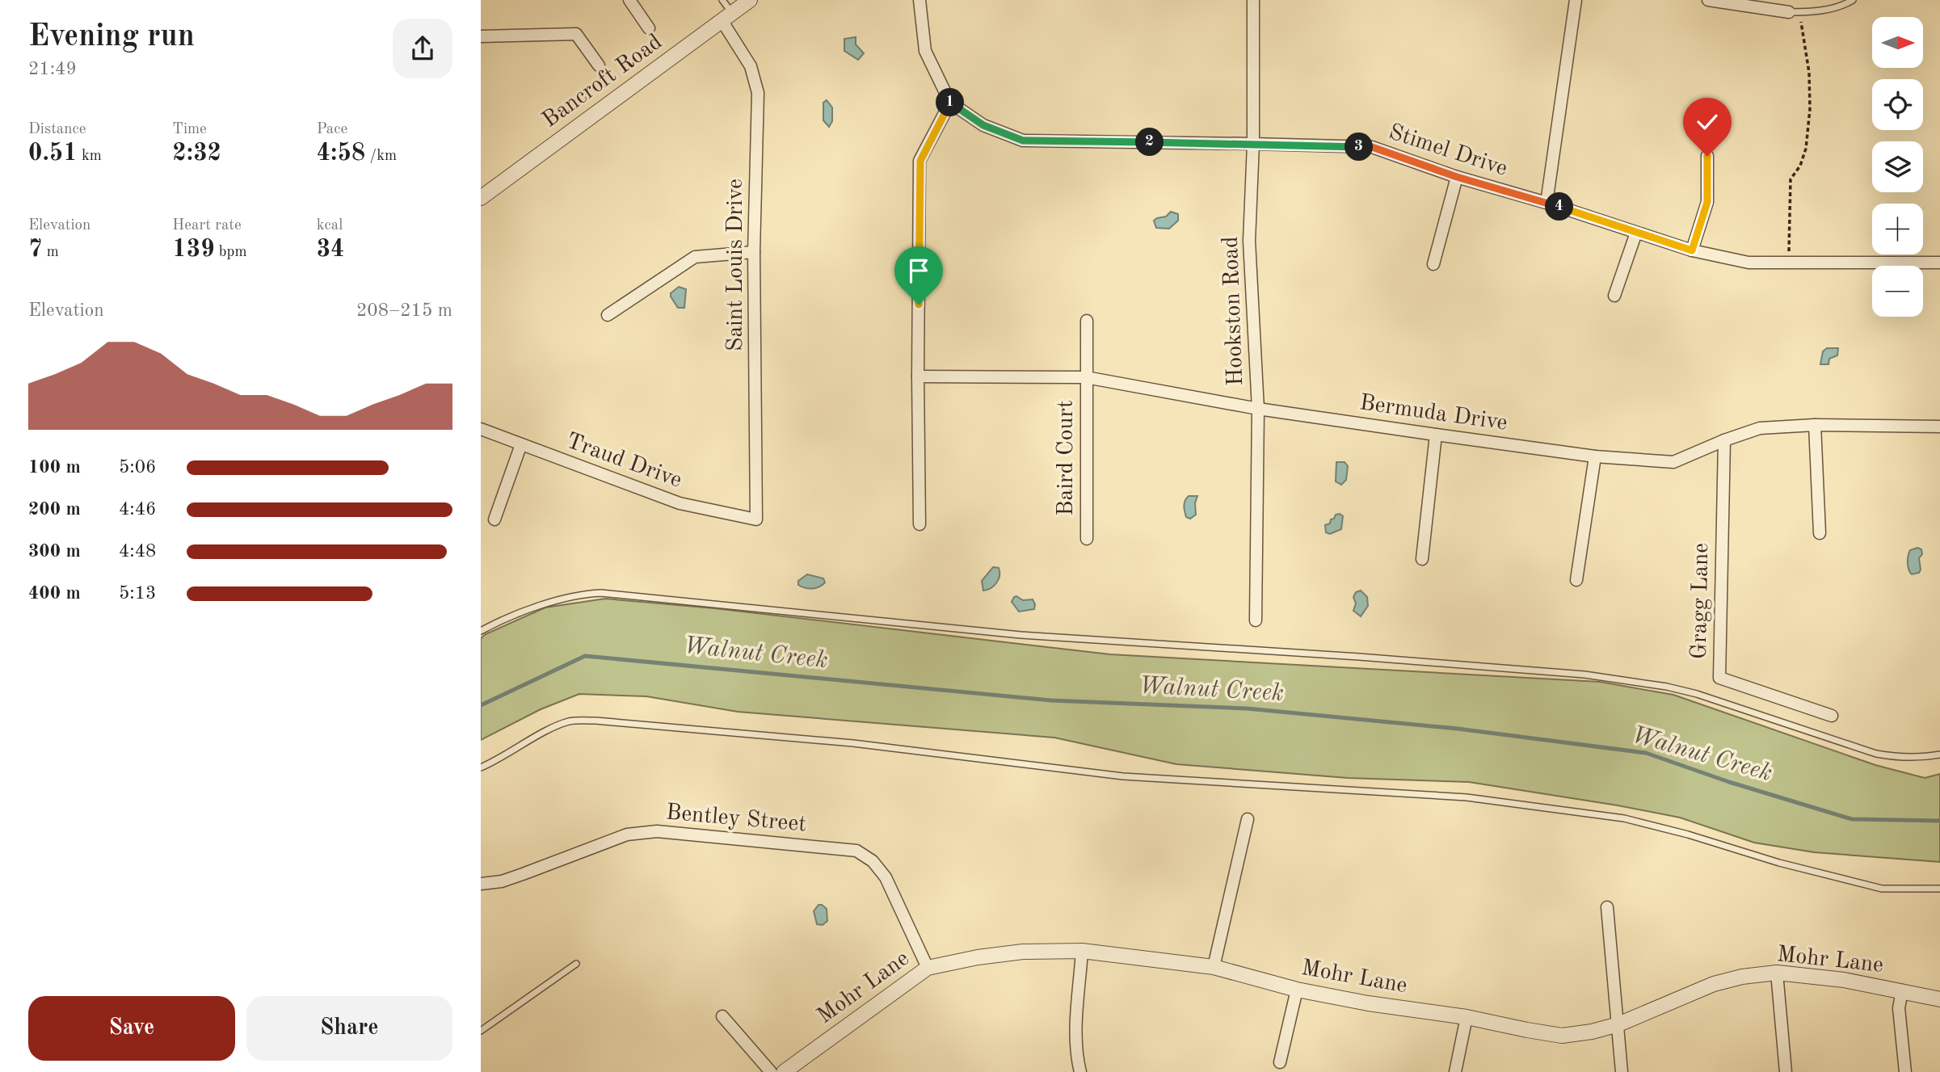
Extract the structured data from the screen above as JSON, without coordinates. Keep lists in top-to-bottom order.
{
  "streets": {
    "street": [
      "Bancroft Road",
      "Stimel Drive",
      "Saint Louis Drive",
      "Hookston Road",
      "Bermuda Drive",
      "Baird Court",
      "Traud Drive",
      "Gragg Lane",
      "Bentley Street",
      "Mohr Lane"
    ]
  },
  "crossings": [
    ["Bancroft Road", "Saint Louis Drive"],
    ["Stimel Drive", "Hookston Road"],
    ["Saint Louis Drive", "Traud Drive"],
    ["Hookston Road", "Bermuda Drive"],
    ["Bermuda Drive", "Baird Court"],
    ["Bermuda Drive", "Gragg Lane"],
    ["Bentley Street", "Mohr Lane"]
  ],
  "water": ["Walnut Creek"],
  "north": "right",
  "page": {
    "heading": ["Evening run", "21:49"],
    "map_buttons": ["+", "−"],
    "pins": [
      "1",
      "2",
      "3",
      "4"
    ],
    "stats": [
      ["Distance", "0.51 km"],
      ["Time", "2:32"],
      ["Pace", "4:58 /km"],
      ["Elevation", "7 m"],
      ["Heart rate", "139 bpm"],
      ["kcal", "34"]
    ],
    "chart": ["Elevation", "208–215 m"],
    "list": [
      {
        "name": "100 m",
        "note": "5:06"
      },
      {
        "name": "200 m",
        "note": "4:46"
      },
      {
        "name": "300 m",
        "note": "4:48"
      },
      {
        "name": "400 m",
        "note": "5:13"
      }
    ],
    "buttons": ["Save", "Share"]
  }
}
